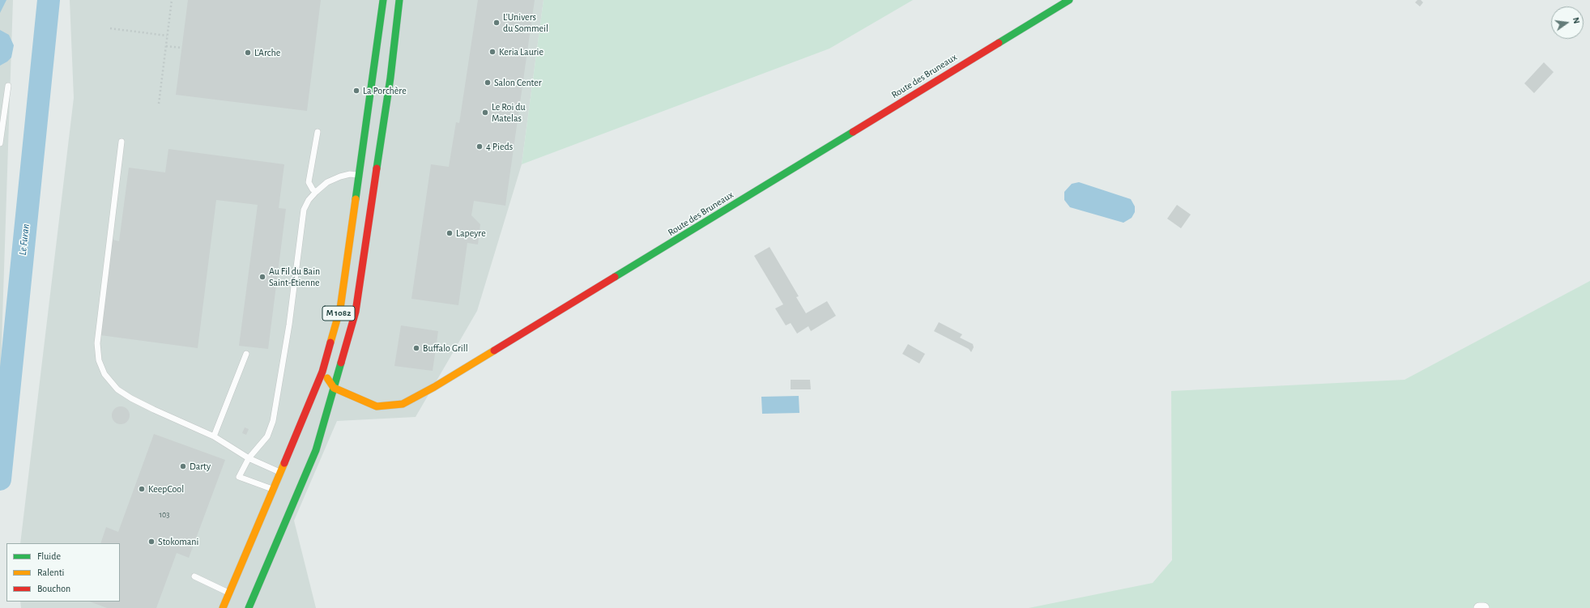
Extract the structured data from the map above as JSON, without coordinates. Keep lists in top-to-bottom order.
{
  "streets": {
    "main road": ["Route des Bruneaux", "M 1082"]
  },
  "crossings": [
    ["Route des Bruneaux", "M 1082"]
  ],
  "water": ["Le Furan"],
  "places": [
    "L'Univers du Sommeil",
    "Keria Laurie",
    "L'Arche",
    "Salon Center",
    "La Porchère",
    "Le Roi du Matelas",
    "4 Pieds",
    "Lapeyre",
    "Au Fil du Bain Saint-Étienne",
    "Buffalo Grill",
    "Darty",
    "KeepCool",
    "Stokomani"
  ],
  "house_numbers": ["103"],
  "legend": ["Fluide", "Ralenti", "Bouchon"],
  "north": "right"
}
